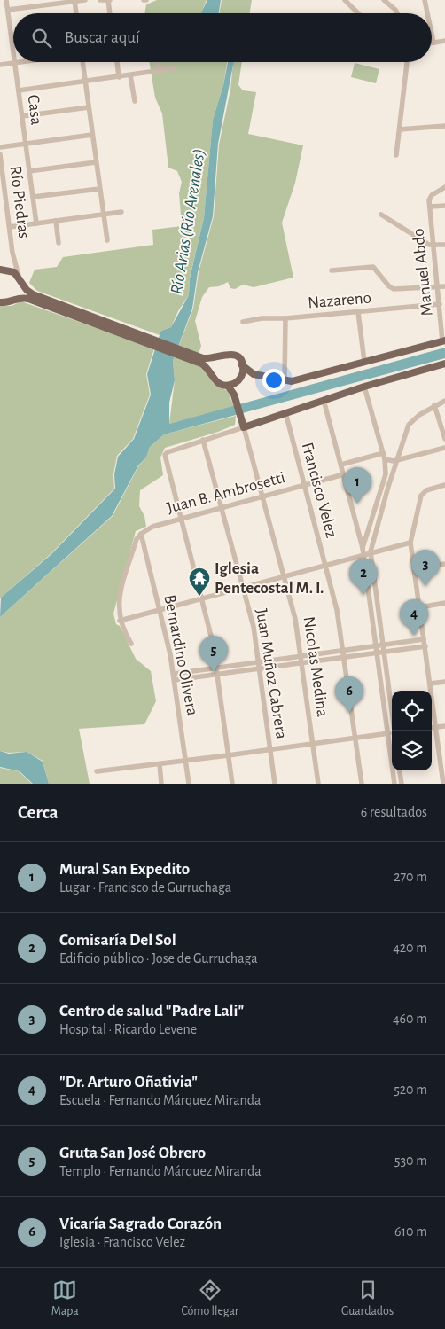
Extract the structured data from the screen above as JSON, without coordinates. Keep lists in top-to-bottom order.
{
  "streets": {
    "street": [
      "Casa",
      "Río Piedras",
      "Manuel Abdo",
      "Nazareno",
      "Francisco Velez",
      "Juan B. Ambrosetti",
      "Bernardino Olivera",
      "Nicolas Medina",
      "Juan Muñoz Cabrera"
    ]
  },
  "crossings": [
    ["Manuel Abdo", "Nazareno"],
    ["Francisco Velez", "Juan B. Ambrosetti"],
    ["Juan B. Ambrosetti", "Bernardino Olivera"],
    ["Juan B. Ambrosetti", "Nicolas Medina"],
    ["Juan B. Ambrosetti", "Juan Muñoz Cabrera"]
  ],
  "water": ["Río Arias (Río Arenales)"],
  "places": {
    "temple": ["Iglesia Pentecostal M. I."]
  },
  "page": {
    "search": "Buscar aquí",
    "pins": [
      "1",
      "3",
      "2",
      "4",
      "5",
      "6"
    ],
    "heading": ["Cerca", "6 resultados"],
    "list": [
      {
        "mark": "1",
        "name": "Mural San Expedito",
        "note": "Lugar · Francisco de Gurruchaga",
        "value": "270 m"
      },
      {
        "mark": "2",
        "name": "Comisaría Del Sol",
        "note": "Edificio público · Jose de Gurruchaga",
        "value": "420 m"
      },
      {
        "mark": "3",
        "name": "Centro de salud \"Padre Lali\"",
        "note": "Hospital · Ricardo Levene",
        "value": "460 m"
      },
      {
        "mark": "4",
        "name": "\"Dr. Arturo Oñativia\"",
        "note": "Escuela · Fernando Márquez Miranda",
        "value": "520 m"
      },
      {
        "mark": "5",
        "name": "Gruta San José Obrero",
        "note": "Templo · Fernando Márquez Miranda",
        "value": "530 m"
      },
      {
        "mark": "6",
        "name": "Vicaría Sagrado Corazón",
        "note": "Iglesia · Francisco Velez",
        "value": "610 m"
      }
    ],
    "nav": ["Mapa", "Cómo llegar", "Guardados"]
  }
}
